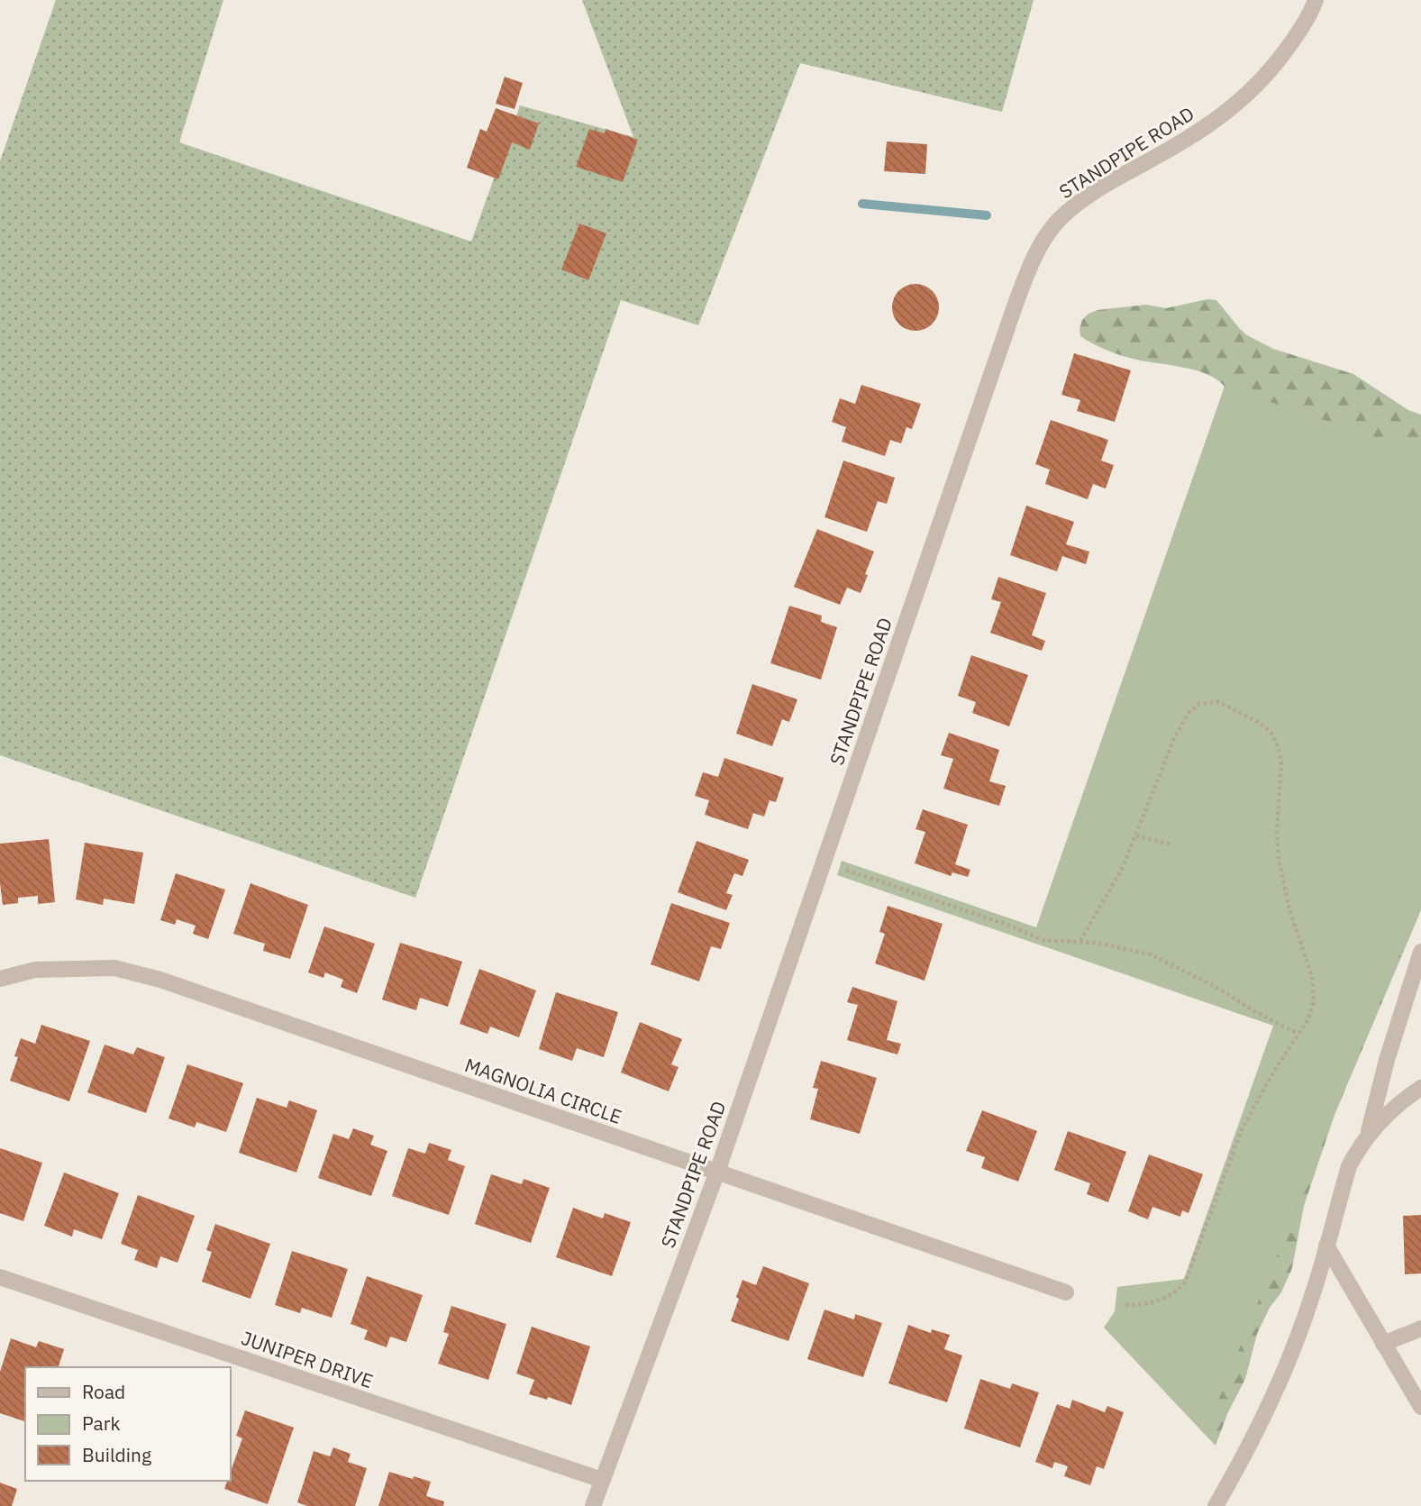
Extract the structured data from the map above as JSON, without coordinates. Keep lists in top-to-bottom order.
{
  "streets": {
    "street": ["STANDPIPE ROAD", "MAGNOLIA CIRCLE", "JUNIPER DRIVE"]
  },
  "crossings": [
    ["STANDPIPE ROAD", "MAGNOLIA CIRCLE"],
    ["STANDPIPE ROAD", "JUNIPER DRIVE"]
  ],
  "legend": ["Road", "Park", "Building"]
}
